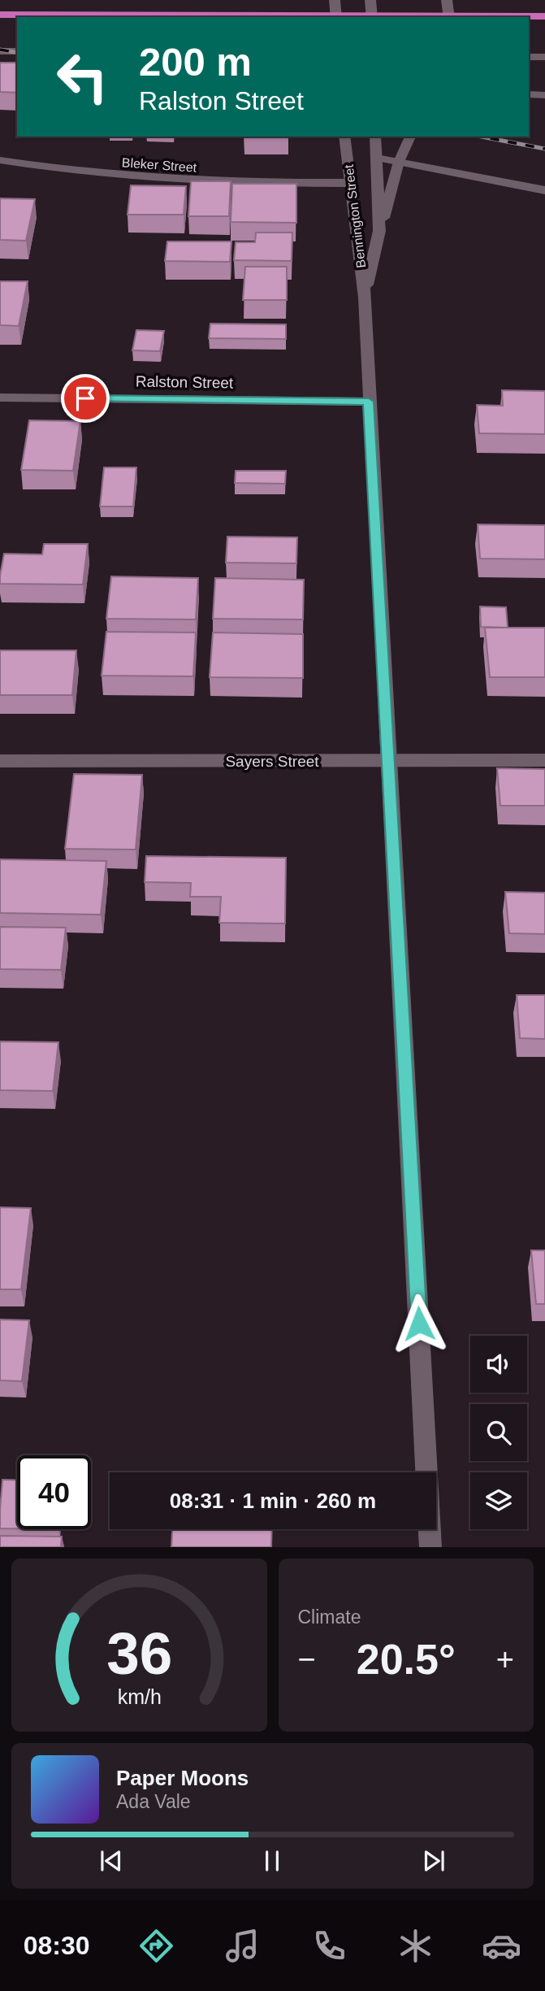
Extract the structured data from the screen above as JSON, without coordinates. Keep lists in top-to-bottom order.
{
  "streets": {
    "street": [
      "Bleker Street",
      "Bennington Street",
      "Ralston Street",
      "Sayers Street"
    ]
  },
  "crossings": [
    ["Bleker Street", "Bennington Street"],
    ["Bennington Street", "Ralston Street"],
    ["Bennington Street", "Sayers Street"]
  ],
  "page": {
    "turn": ["200 m", "Ralston Street"],
    "limit": "40",
    "trip": "08:31 · 1 min · 260 m",
    "tile": "Climate",
    "heat": ["−", "20.5°", "+"],
    "song": ["Paper Moons", "Ada Vale"],
    "tabs": "08:30",
    "gauge": ["36", "km/h"]
  }
}
